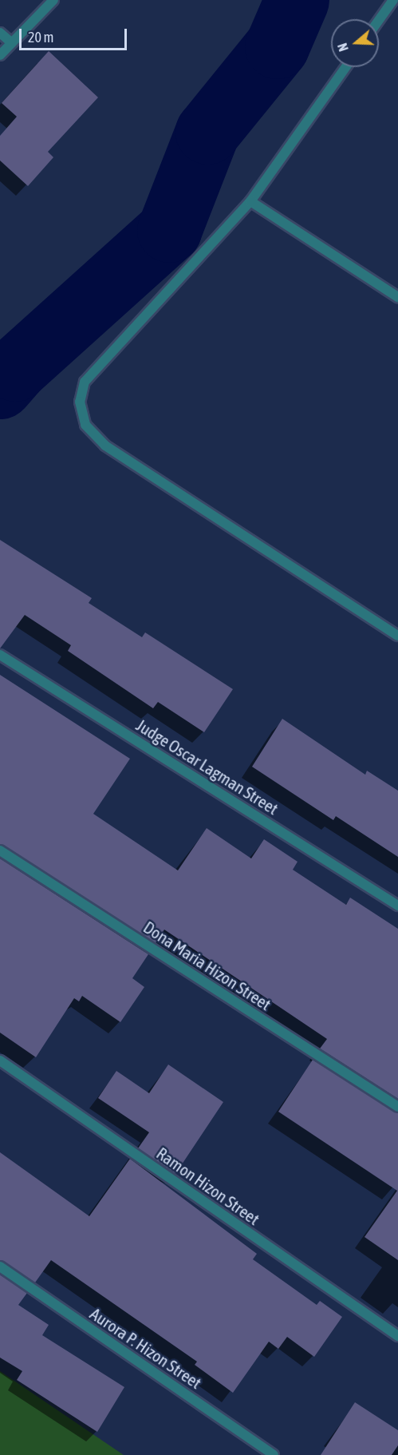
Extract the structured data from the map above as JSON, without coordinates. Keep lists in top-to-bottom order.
{
  "streets": {
    "street": [
      "Judge Oscar Lagman Street",
      "Dona Maria Hizon Street",
      "Ramon Hizon Street",
      "Aurora P. Hizon Street"
    ]
  },
  "scale_bar": "20 m",
  "north": "left"
}
